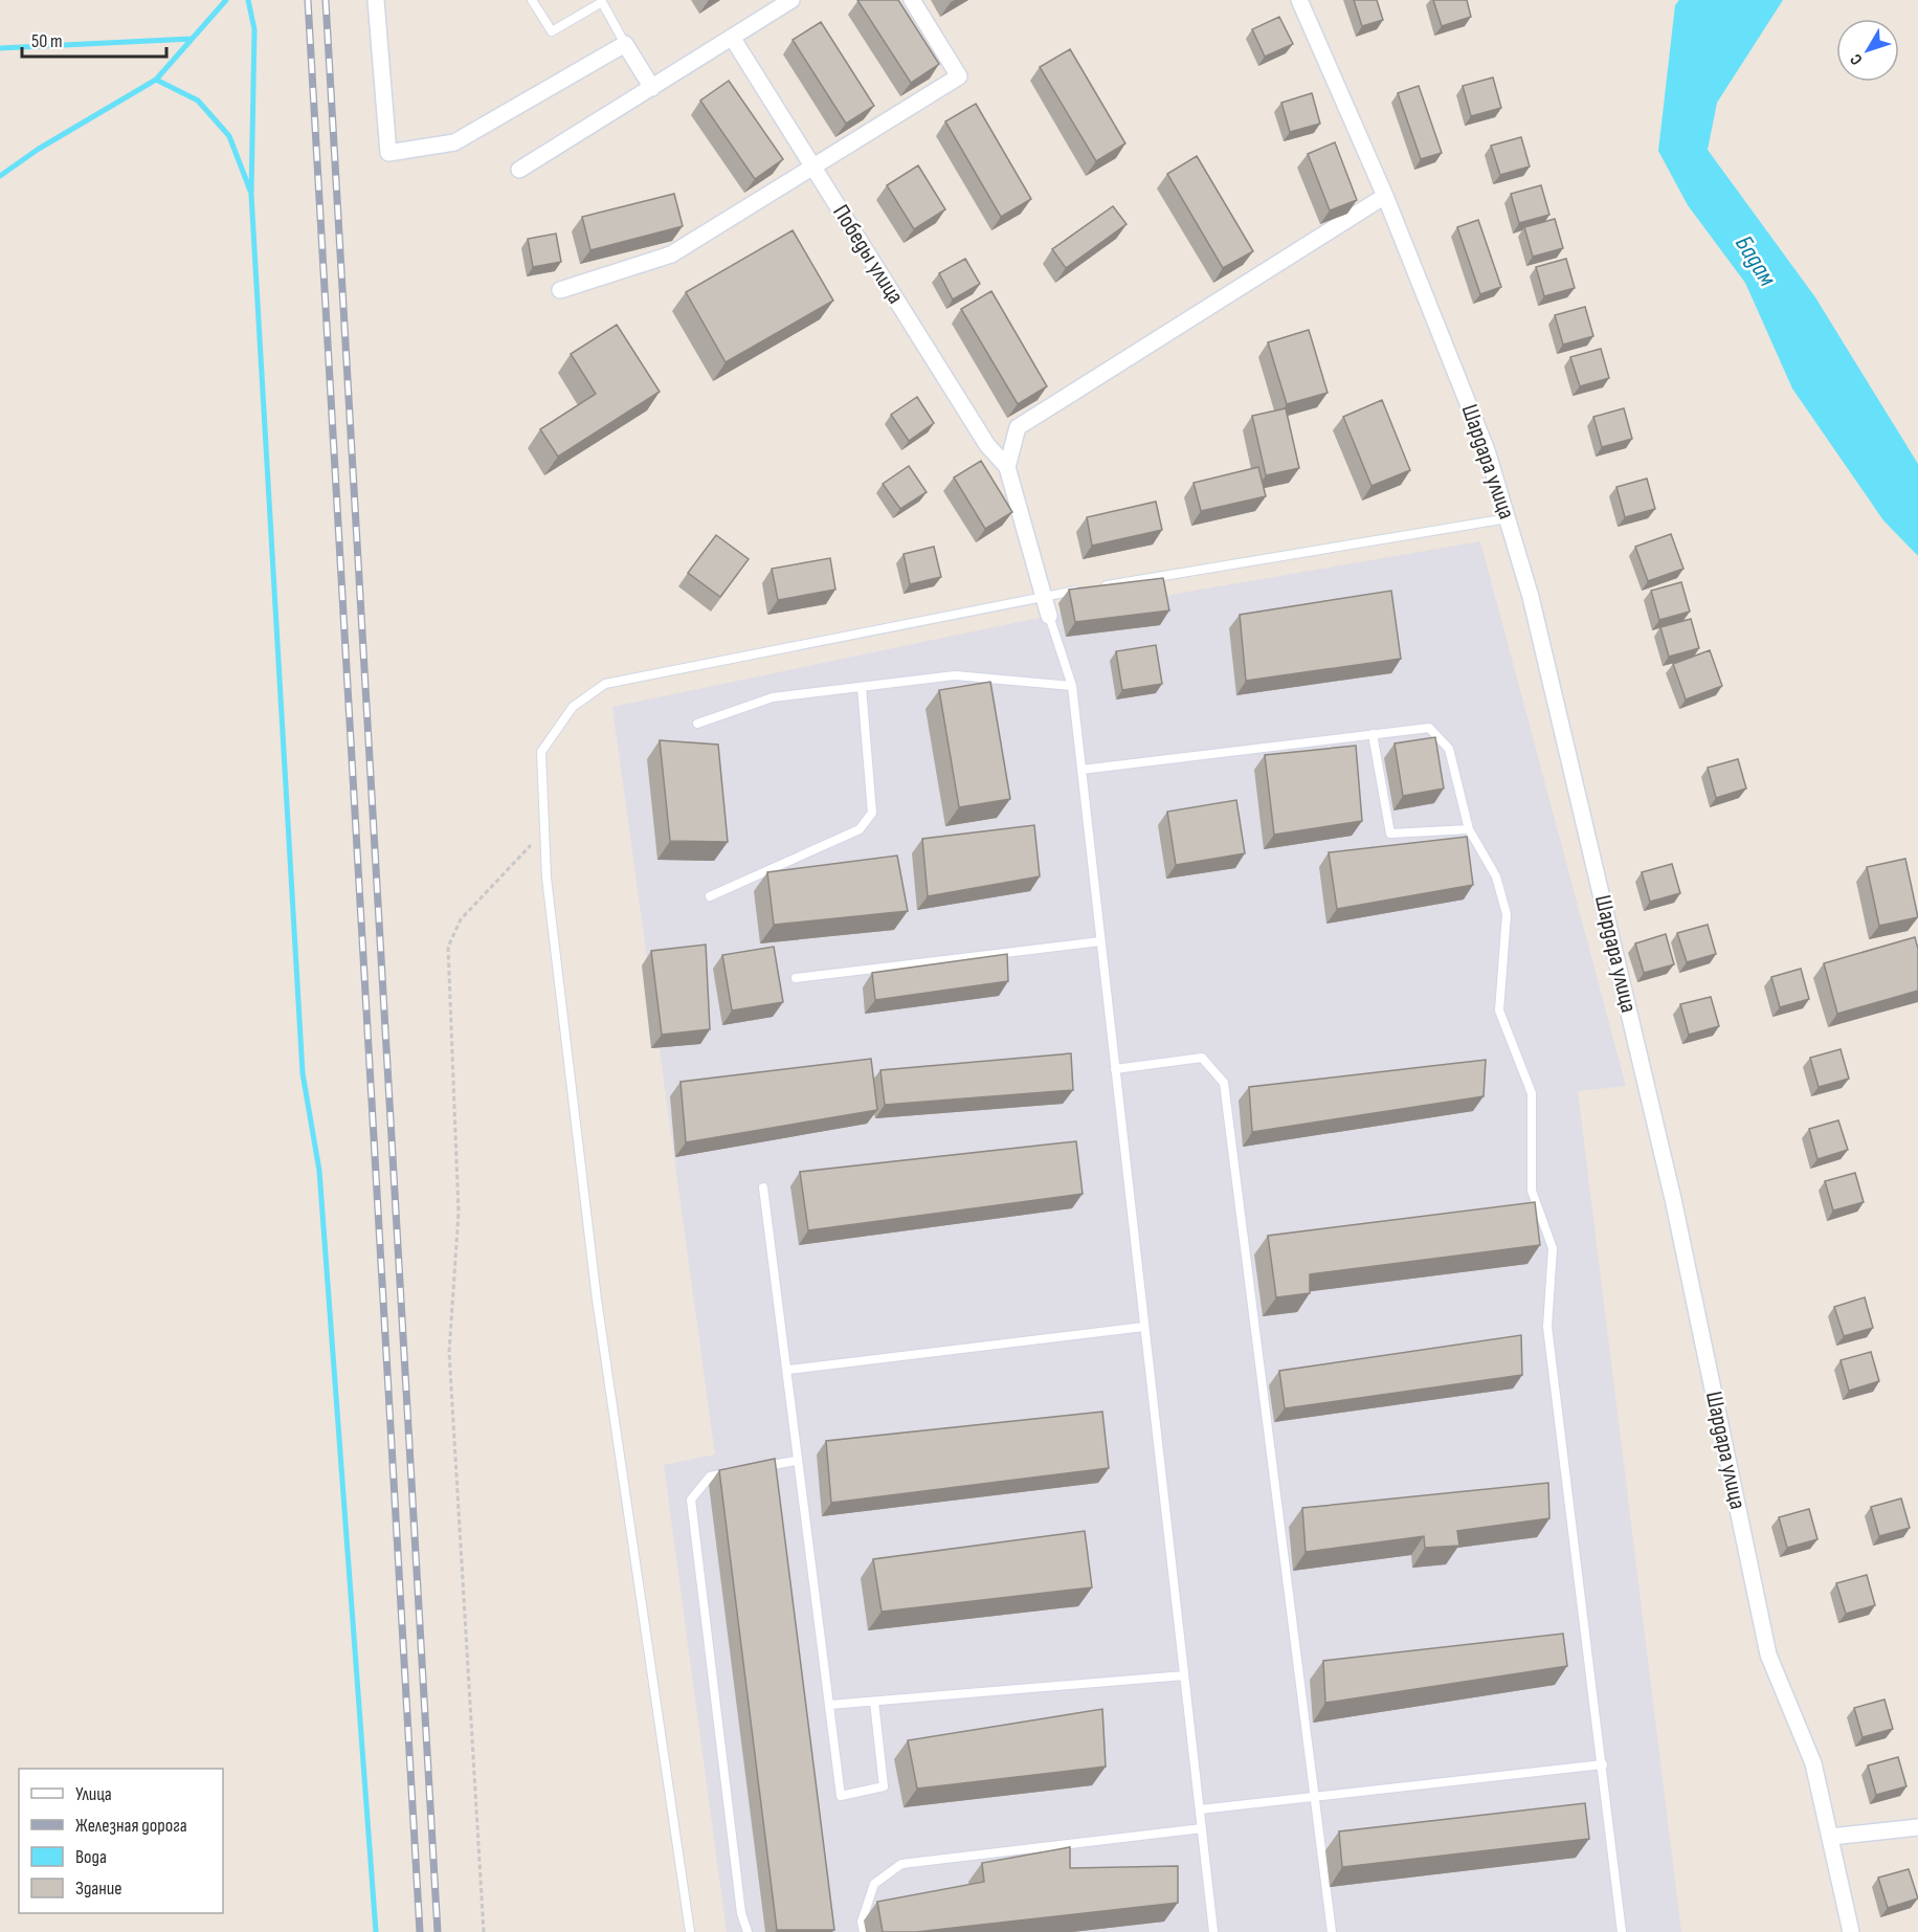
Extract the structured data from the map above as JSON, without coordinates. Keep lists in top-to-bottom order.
{
  "streets": {
    "street": ["Победы улица", "Шардара улица"]
  },
  "water": ["Бадам"],
  "legend": [
    "Улица",
    "Железная дорога",
    "Вода",
    "Здание"
  ],
  "scale_bar": "50 m",
  "north": "bottom left"
}
